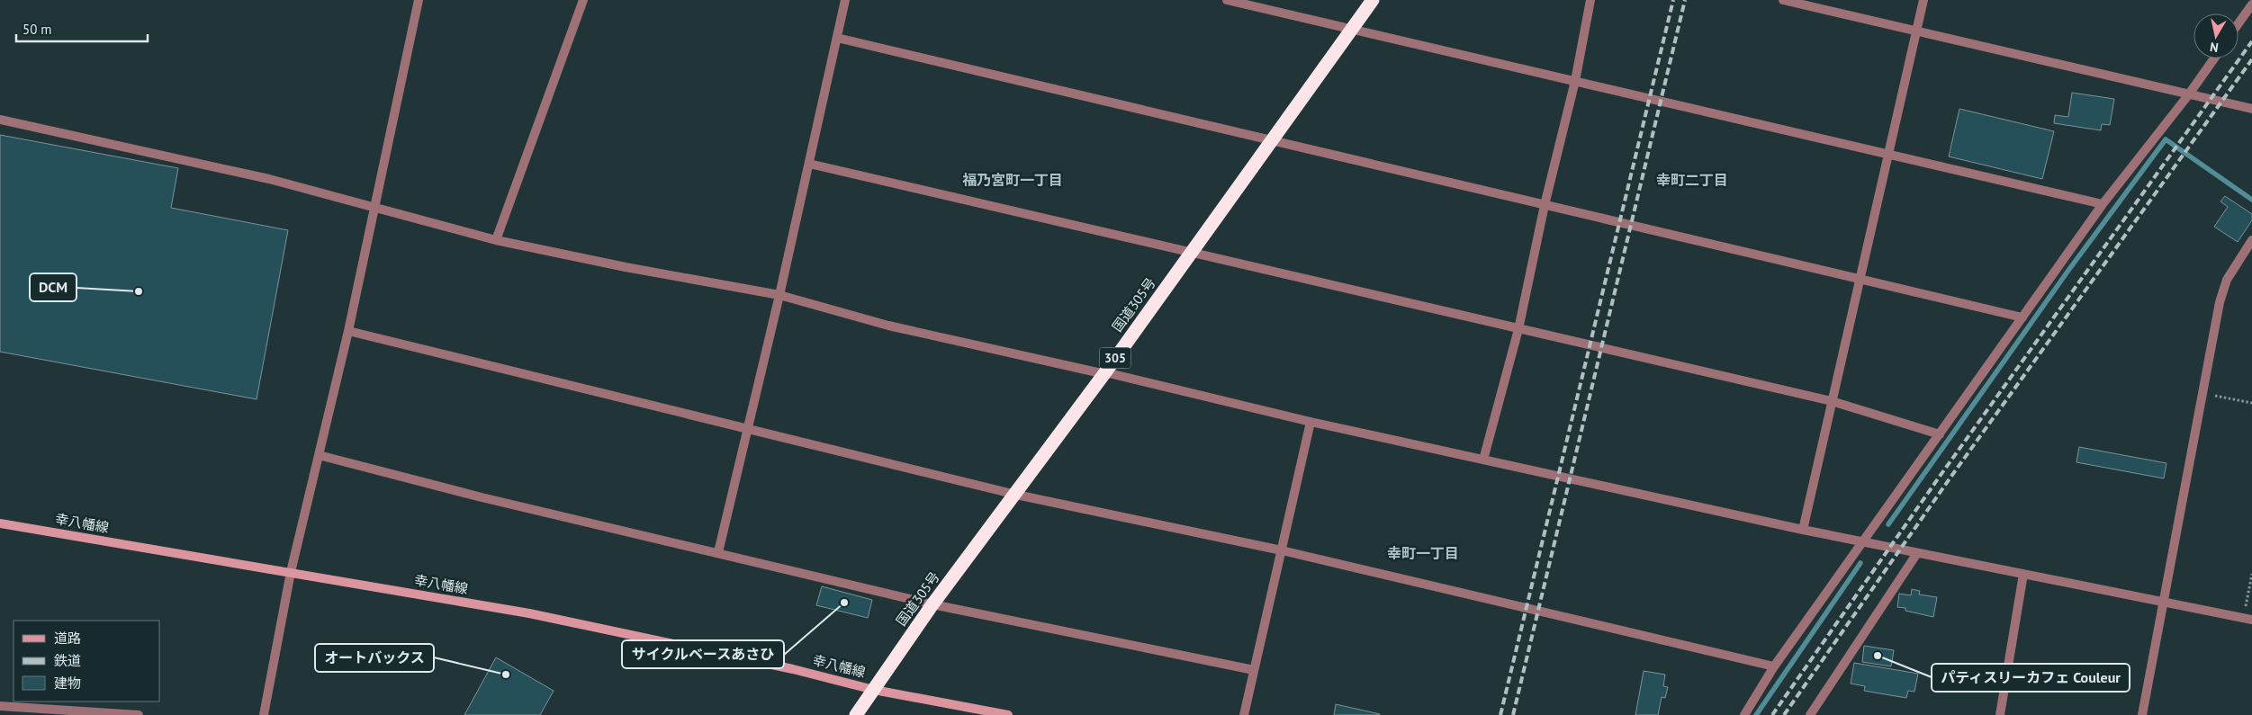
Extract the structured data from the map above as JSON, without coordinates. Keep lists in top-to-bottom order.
{
  "streets": {
    "highway": ["国道305号", "305"],
    "street": ["幸八幡線"]
  },
  "crossings": [
    ["国道305号", "幸八幡線"]
  ],
  "districts": ["福乃宮町一丁目", "幸町二丁目", "幸町一丁目"],
  "places": [
    "DCM",
    "サイクルベースあさひ",
    "パティスリーカフェ Couleur",
    "オートバックス"
  ],
  "legend": ["道路", "鉄道", "建物"],
  "scale_bar": "50 m",
  "north": "bottom"
}
